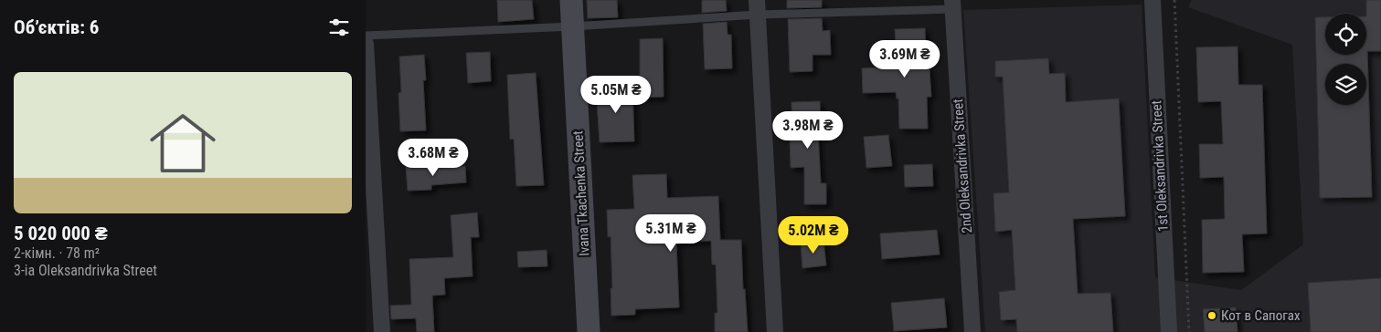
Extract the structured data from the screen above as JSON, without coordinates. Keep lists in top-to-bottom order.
{
  "streets": {
    "main road": ["Ivana Tkachenka Street"],
    "street": ["2nd Oleksandrivka Street", "1st Oleksandrivka Street"]
  },
  "places": ["Кот в Сапогах"],
  "page": {
    "heading": "Об’єктів: 6",
    "price": [
      "3.69M ₴",
      "5.05M ₴",
      "3.98M ₴",
      "3.68M ₴",
      "5.31M ₴",
      "5.02M ₴"
    ],
    "list": [
      {
        "name": "5 020 000 ₴",
        "note": "2-кімн. · 78 m² · 3-ia Oleksandrivka Street"
      }
    ]
  }
}
